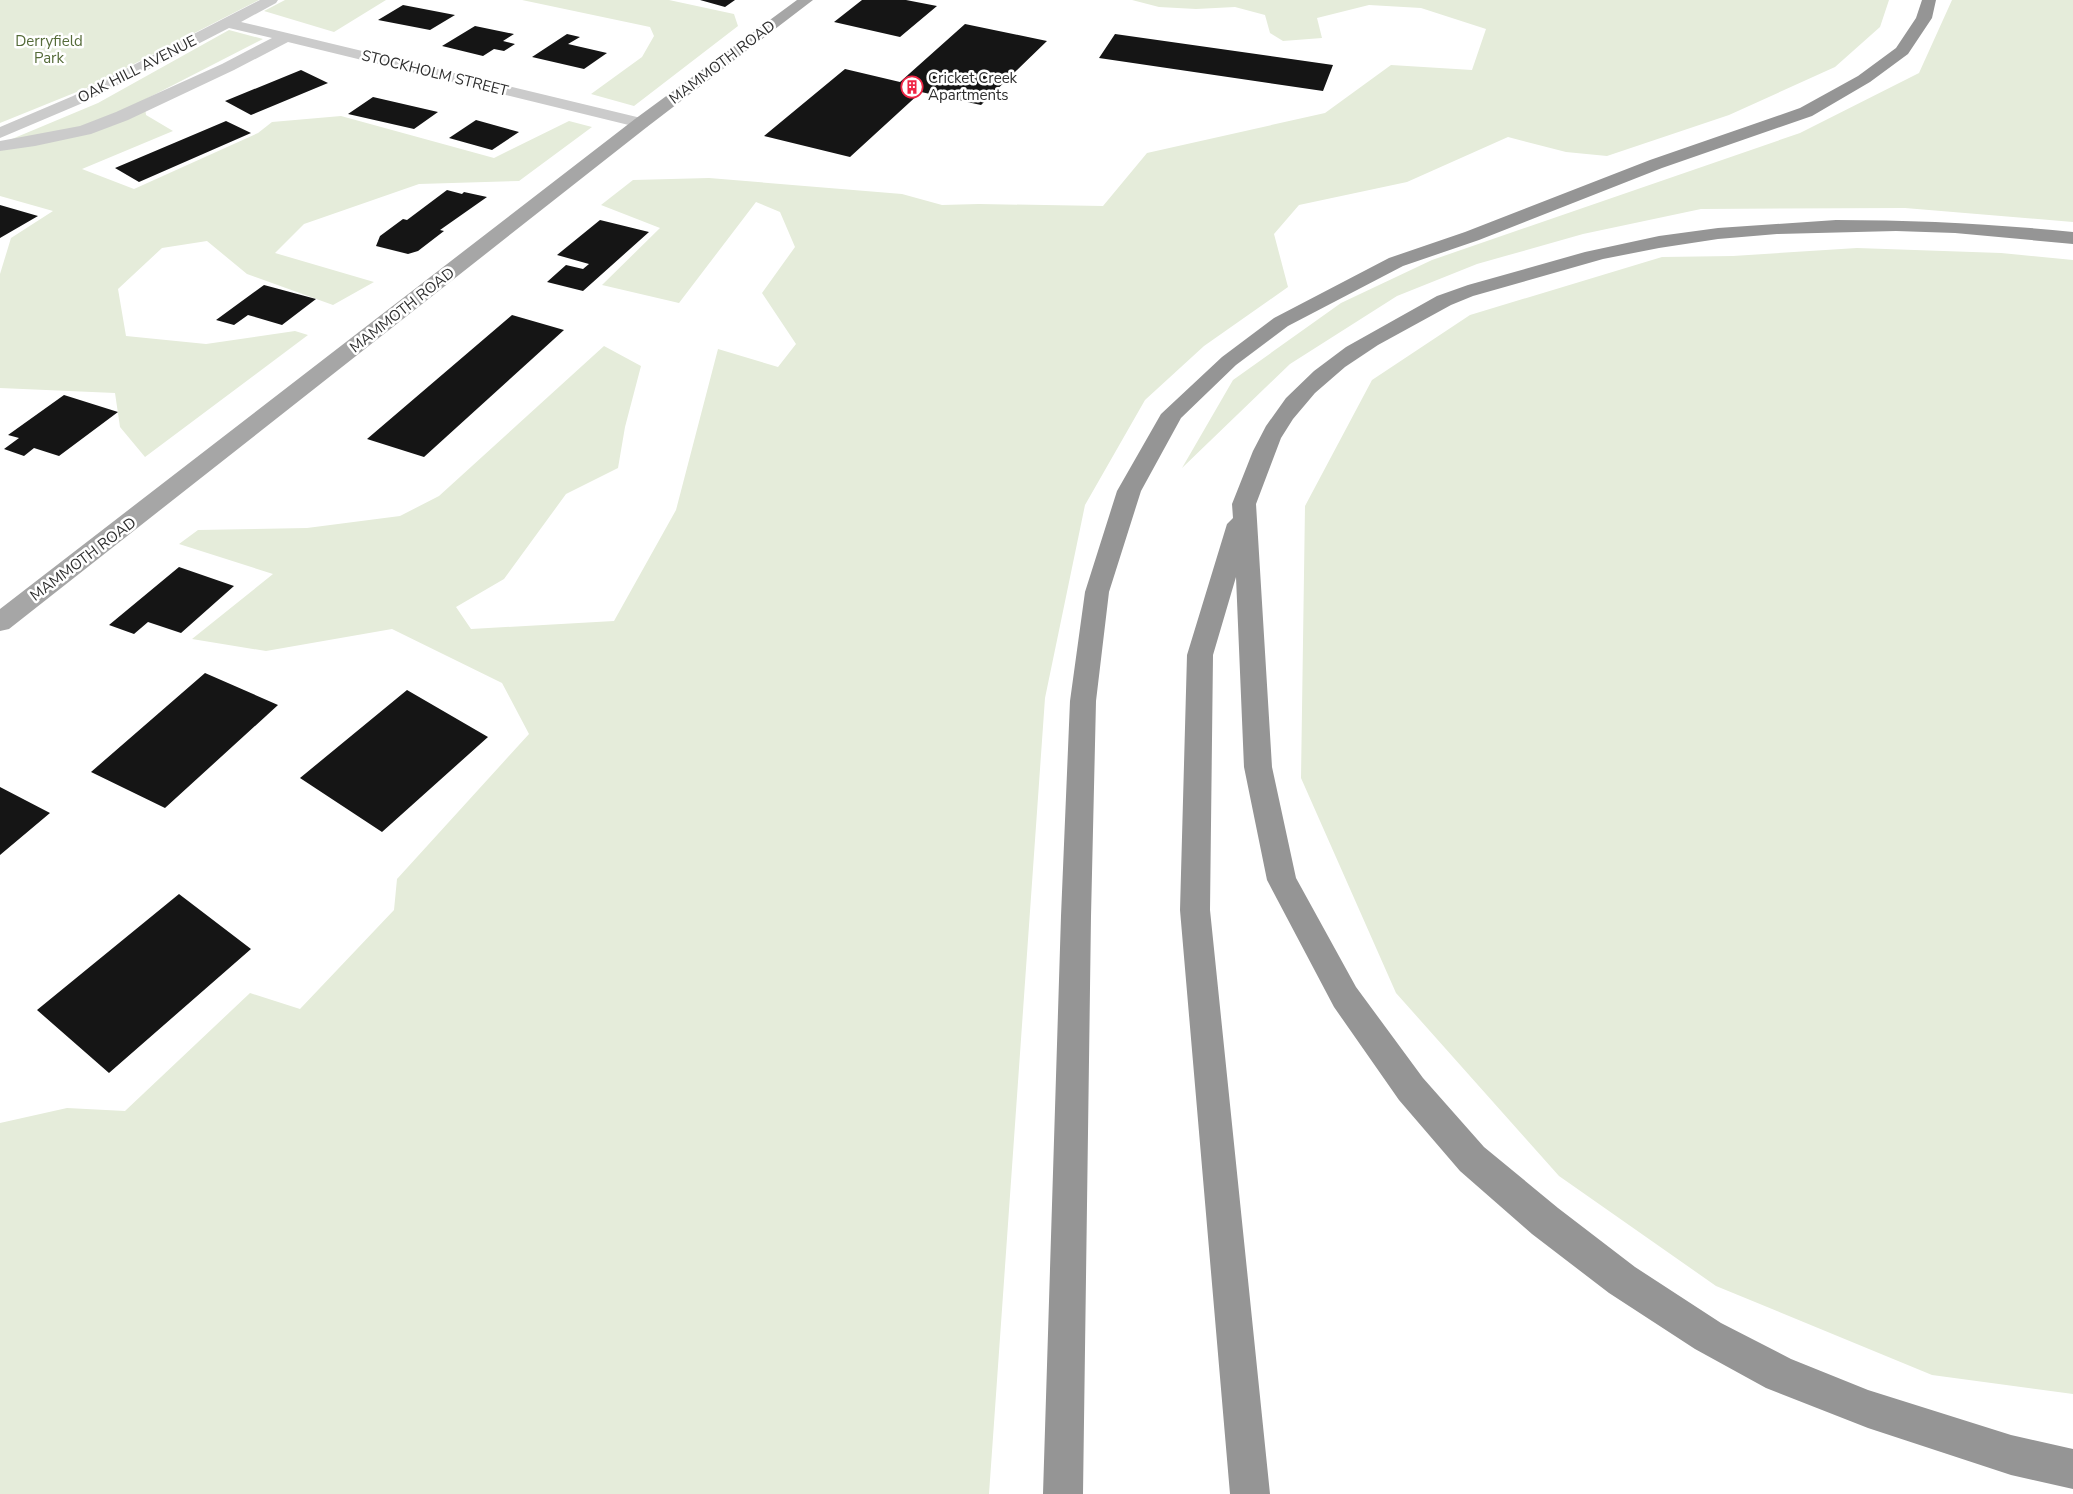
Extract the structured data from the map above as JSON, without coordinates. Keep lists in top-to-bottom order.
{
  "streets": {
    "main road": ["MAMMOTH ROAD"],
    "street": ["OAK HILL AVENUE", "STOCKHOLM STREET"]
  },
  "crossings": [
    ["MAMMOTH ROAD", "STOCKHOLM STREET"],
    ["OAK HILL AVENUE", "STOCKHOLM STREET"]
  ],
  "parks": ["Derryfield Park"],
  "places": {
    "building": ["Cricket Creek Apartments"]
  }
}
